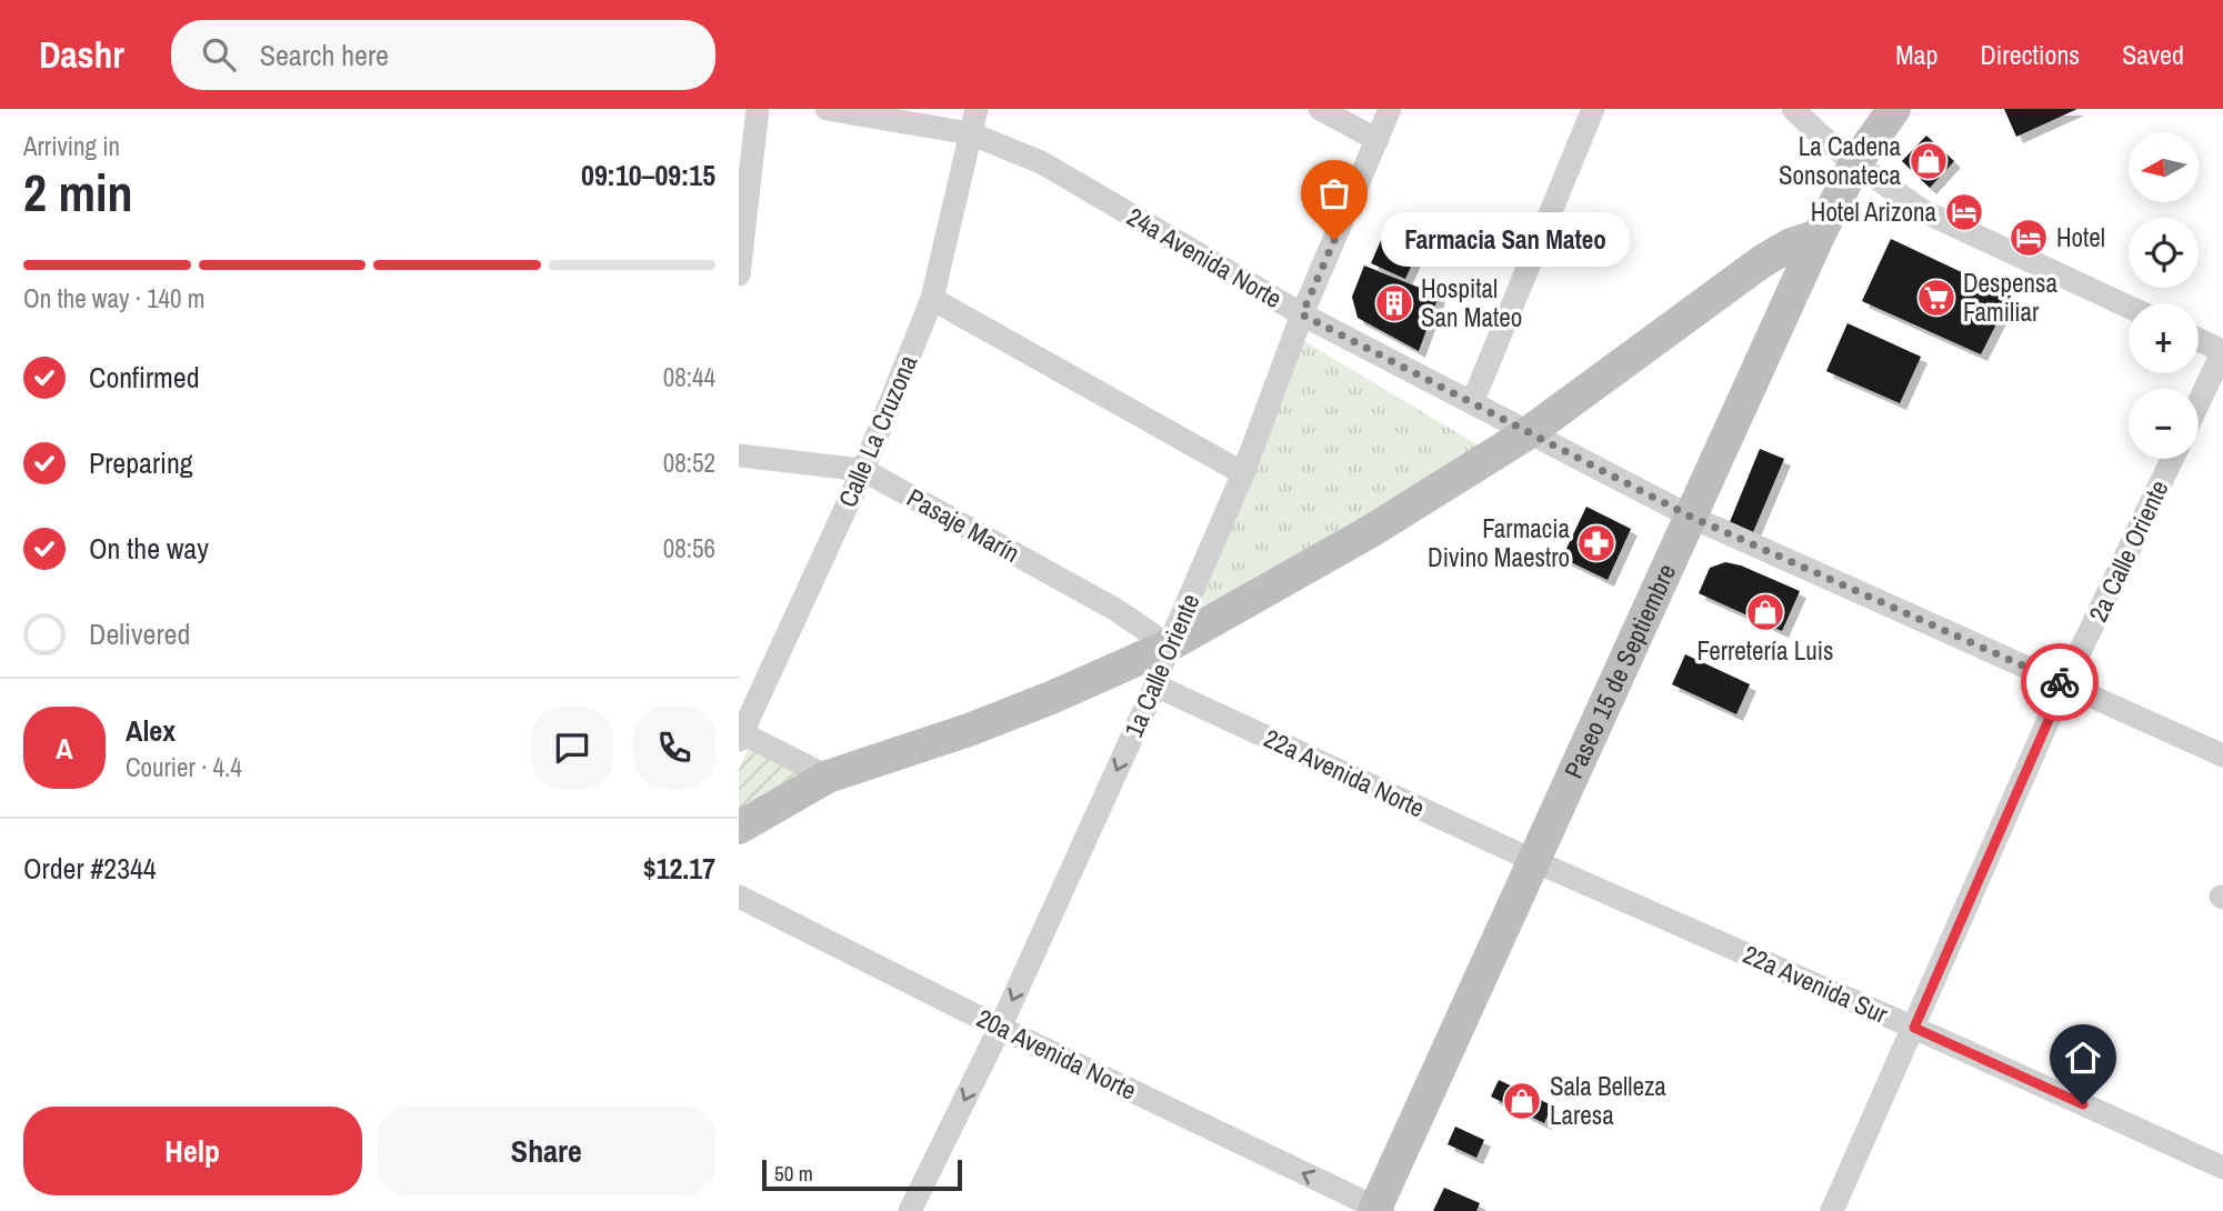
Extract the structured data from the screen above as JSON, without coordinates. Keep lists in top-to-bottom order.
{
  "streets": {
    "street": [
      "24a Avenida Norte",
      "Calle La Cruzona",
      "Pasaje Marín",
      "2a Calle Oriente",
      "1a Calle Oriente",
      "Paseo 15 de Septiembre",
      "22a Avenida Norte",
      "22a Avenida Sur",
      "20a Avenida Norte"
    ]
  },
  "crossings": [
    ["24a Avenida Norte", "Calle La Cruzona"],
    ["24a Avenida Norte", "2a Calle Oriente"],
    ["24a Avenida Norte", "1a Calle Oriente"],
    ["24a Avenida Norte", "Paseo 15 de Septiembre"],
    ["Calle La Cruzona", "Pasaje Marín"],
    ["Pasaje Marín", "1a Calle Oriente"],
    ["2a Calle Oriente", "22a Avenida Sur"],
    ["1a Calle Oriente", "22a Avenida Norte"],
    ["1a Calle Oriente", "20a Avenida Norte"],
    ["Paseo 15 de Septiembre", "22a Avenida Norte"],
    ["Paseo 15 de Septiembre", "22a Avenida Sur"],
    ["Paseo 15 de Septiembre", "20a Avenida Norte"],
    ["22a Avenida Norte", "22a Avenida Sur"]
  ],
  "one_way": ["1a Calle Oriente", "20a Avenida Norte"],
  "places": {
    "shop": ["La Cadena Sonsonateca", "Ferretería Luis", "Sala Belleza Laresa"],
    "hotel": ["Hotel Arizona", "Hotel"],
    "other": ["Farmacia San Mateo"],
    "supermarket": ["Despensa Familiar"],
    "building": ["Hospital San Mateo"],
    "pharmacy": ["Farmacia Divino Maestro"]
  },
  "scale_bar": "50 m",
  "north": "left",
  "page": {
    "header": "Dashr",
    "search": "Search here",
    "nav": ["Map", "Directions", "Saved"],
    "heading": ["2 min", "Arriving in", "09:10–09:15"],
    "panel": [
      "Alex",
      "Courier · 4.4",
      "Order #2344",
      "$12.17"
    ],
    "map_buttons": ["+", "−"],
    "bubble": "Farmacia San Mateo",
    "bar": "On the way · 140 m",
    "list": [
      ["Confirmed", "08:44"],
      ["Preparing", "08:52"],
      ["On the way", "08:56"],
      "Delivered"
    ],
    "round": "A",
    "buttons": ["Help", "Share"],
    "scale": "50 m"
  }
}
